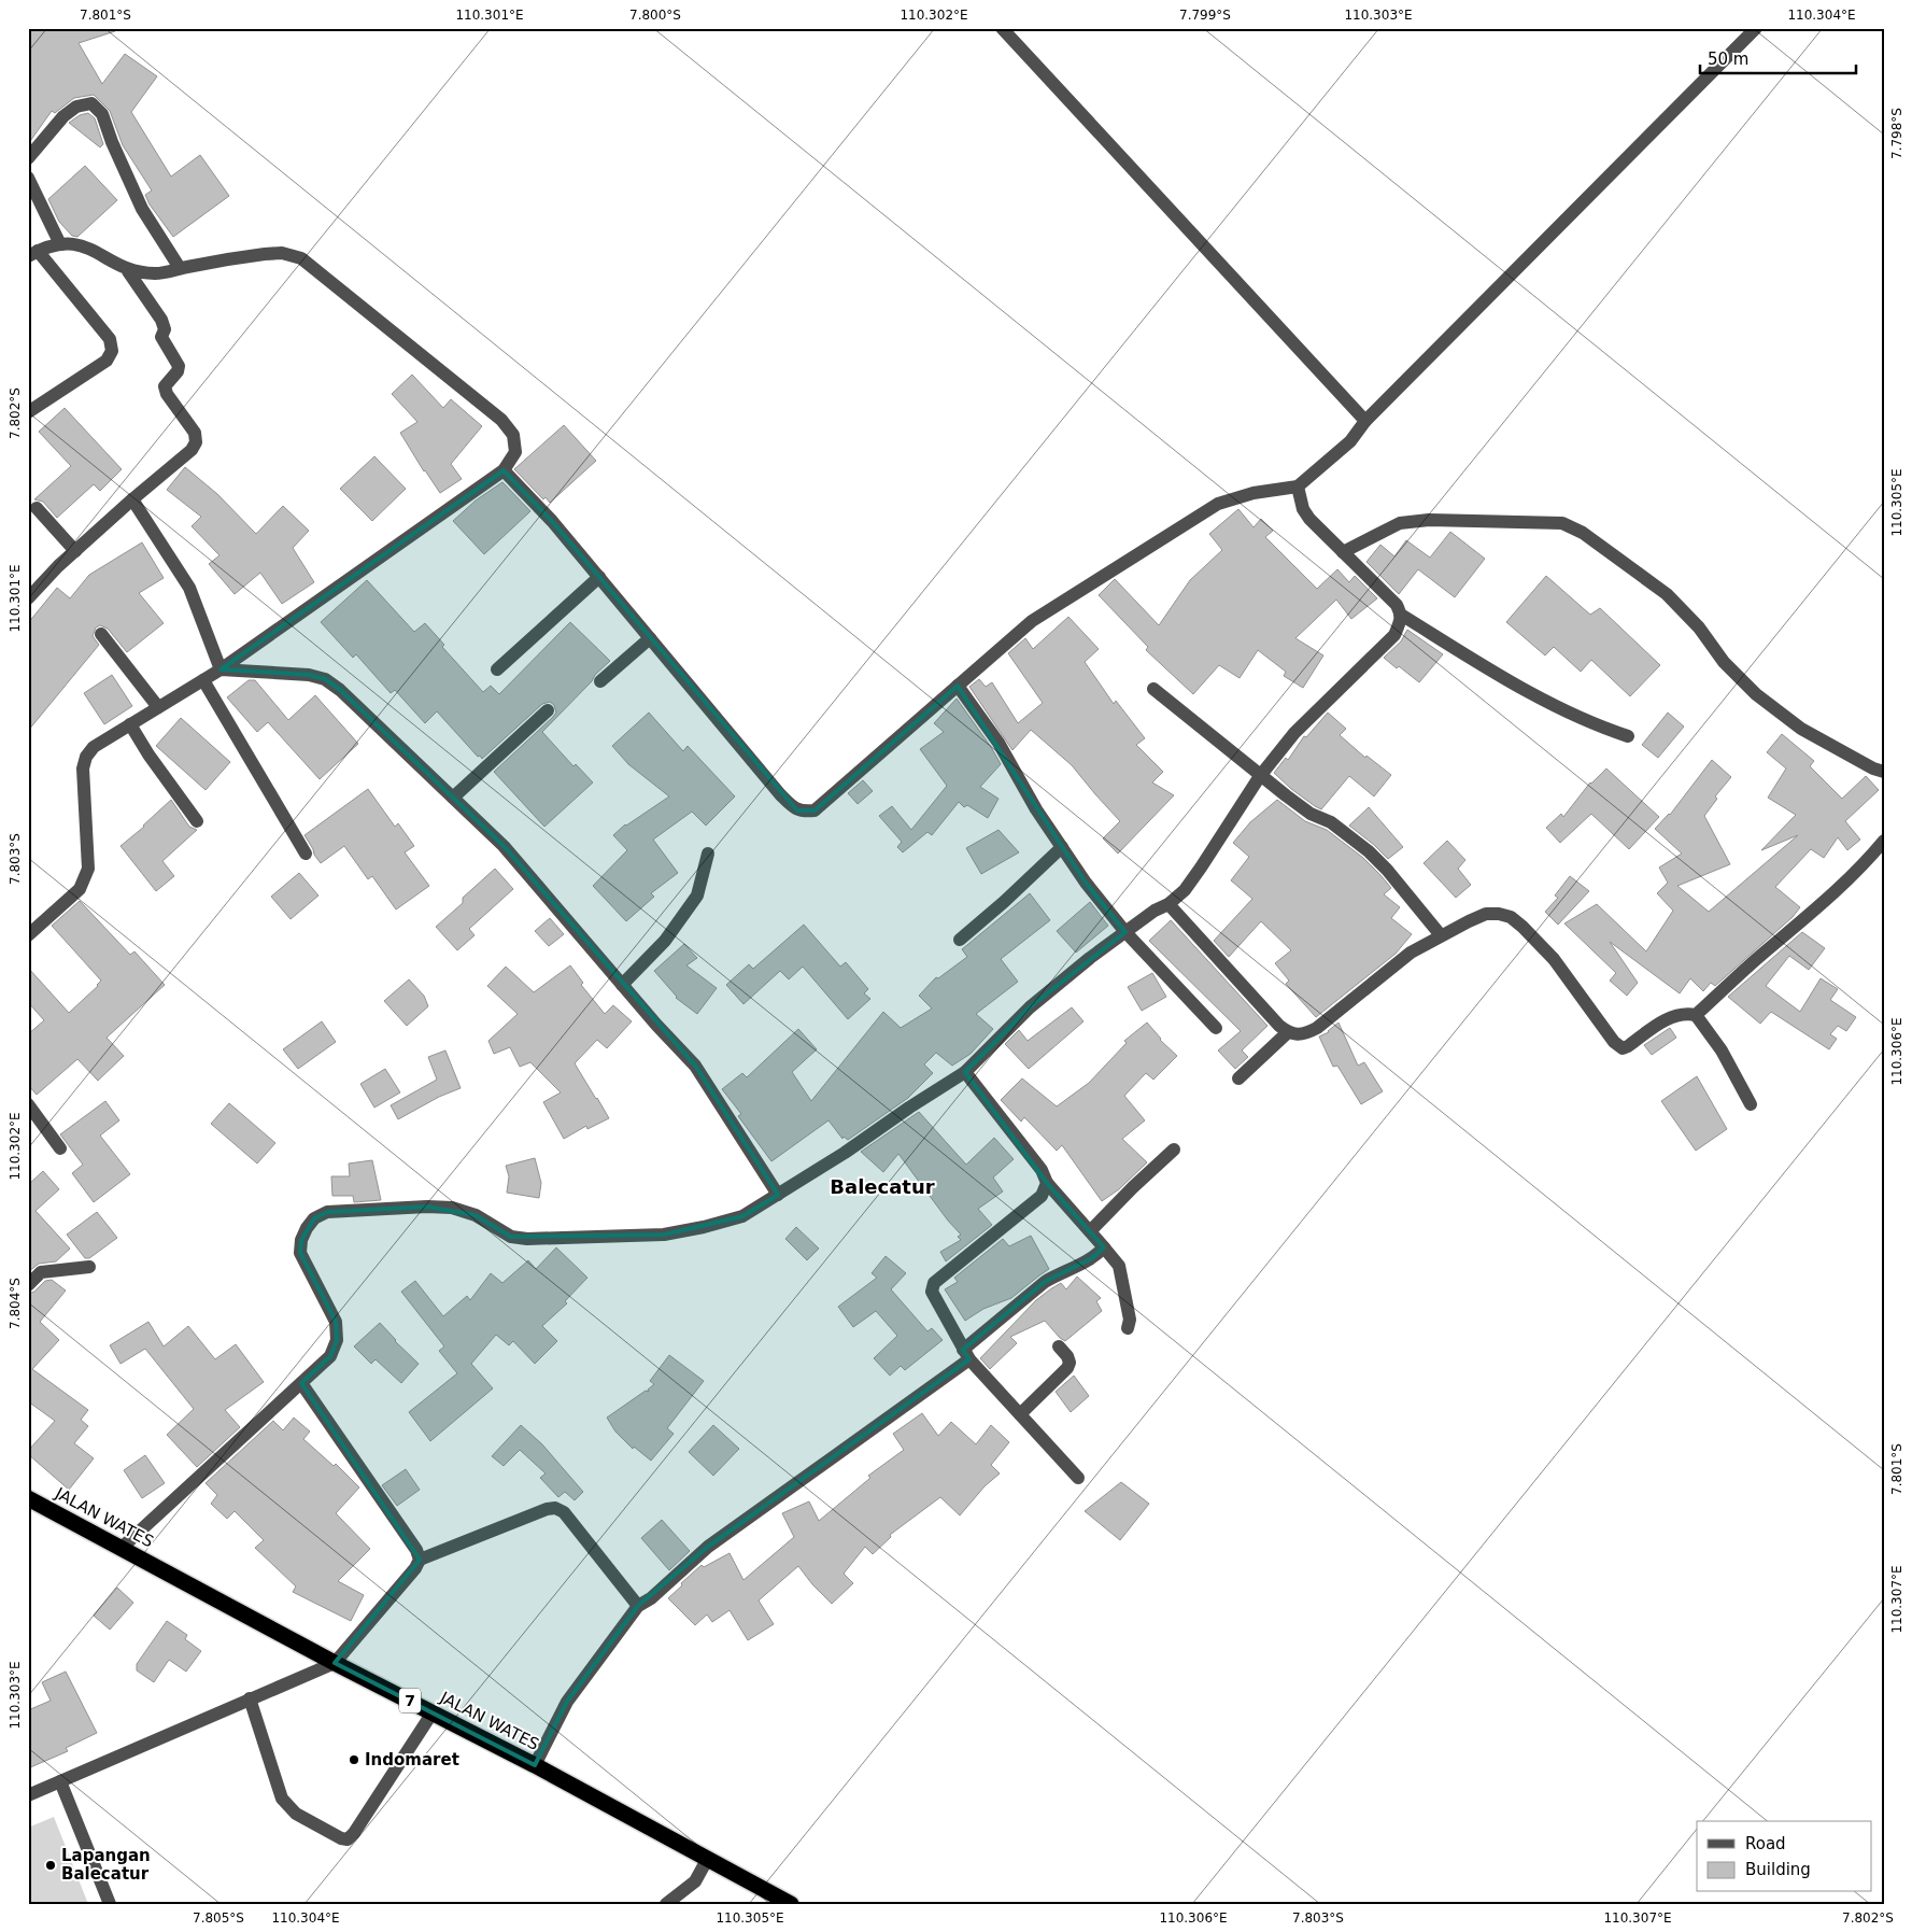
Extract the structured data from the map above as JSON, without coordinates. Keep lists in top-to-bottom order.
{
  "streets": {
    "highway": ["JALAN WATES", "7"]
  },
  "districts": ["Balecatur"],
  "places": ["Indomaret", "Lapangan Balecatur"],
  "legend": ["Road", "Building"],
  "scale_bar": "50 m",
  "coordinates": [
    "7.801°S",
    "110.301°E",
    "7.800°S",
    "110.302°E",
    "7.799°S",
    "110.303°E",
    "110.304°E",
    "7.798°S",
    "7.802°S",
    "110.305°E",
    "7.803°S",
    "110.306°E",
    "7.804°S",
    "110.307°E",
    "7.805°S"
  ]
}
